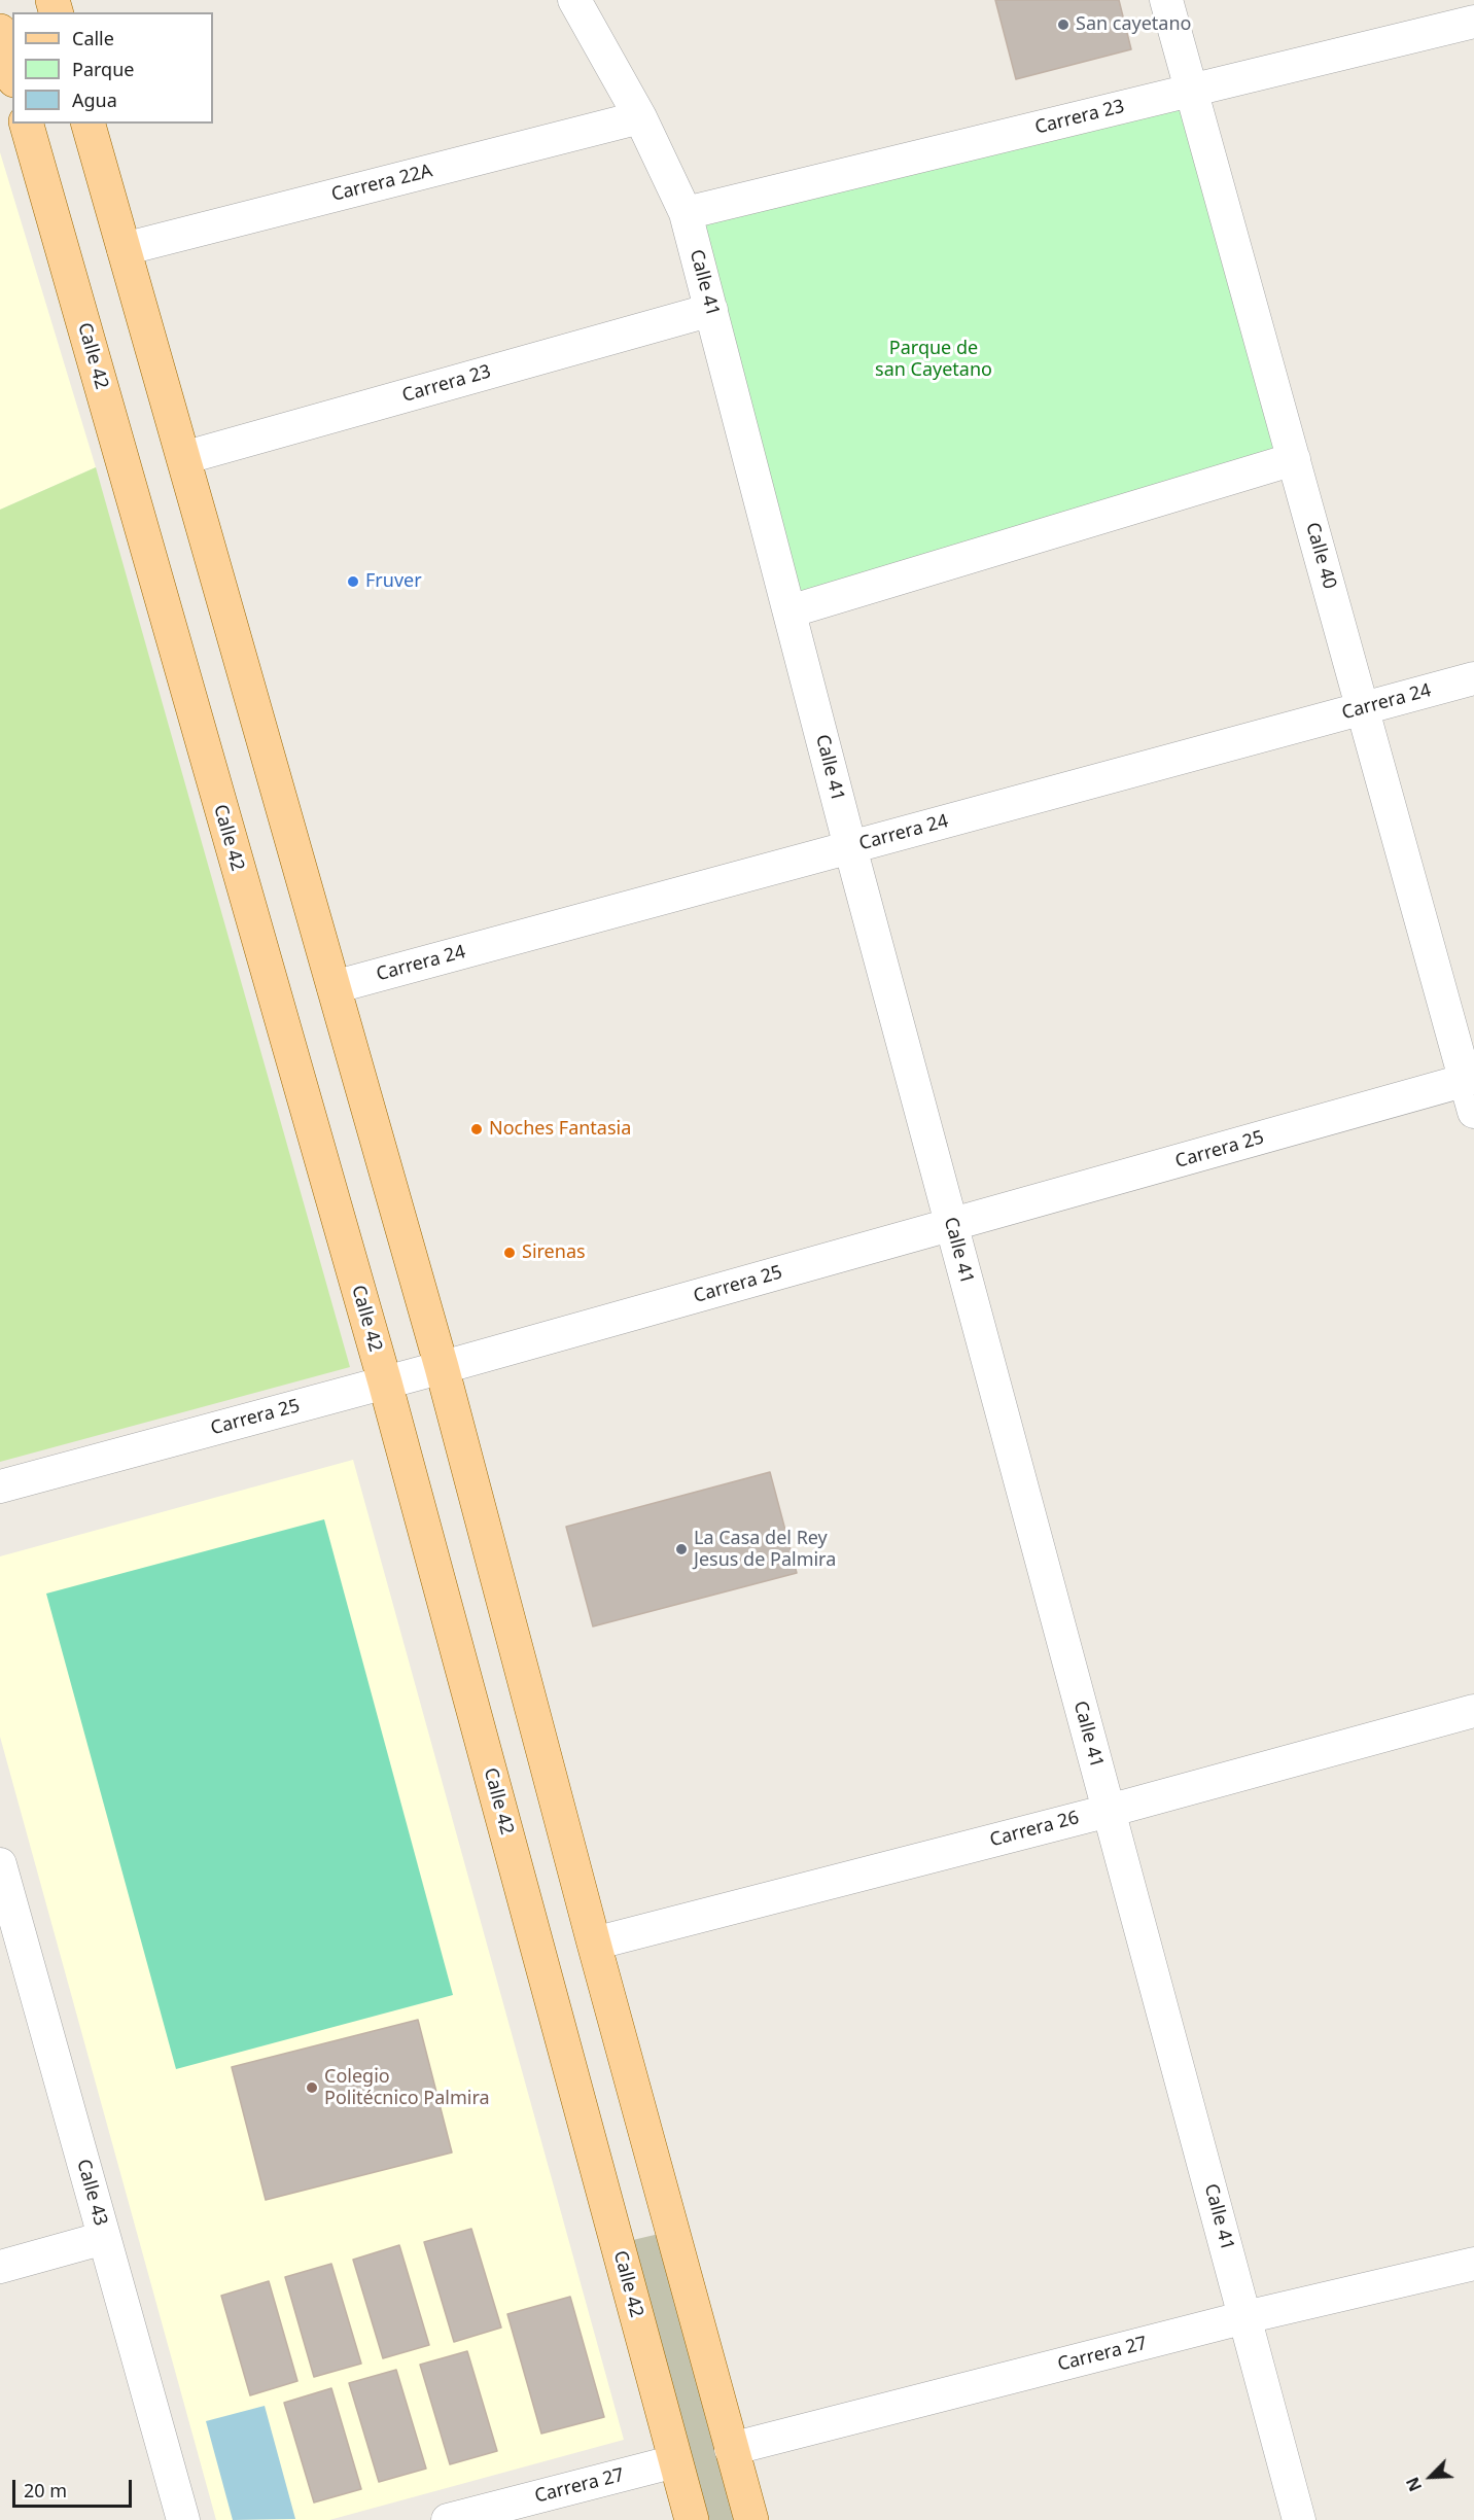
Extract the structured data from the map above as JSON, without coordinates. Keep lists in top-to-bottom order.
{
  "streets": {
    "main road": ["Calle 42"],
    "street": [
      "Carrera 23",
      "Carrera 22A",
      "Calle 41",
      "Calle 40",
      "Carrera 24",
      "Carrera 25",
      "Carrera 26",
      "Calle 43",
      "Carrera 27"
    ]
  },
  "crossings": [
    ["Carrera 23", "Calle 41"],
    ["Carrera 23", "Calle 40"],
    ["Carrera 22A", "Calle 41"],
    ["Calle 41", "Carrera 24"],
    ["Calle 41", "Carrera 25"],
    ["Calle 41", "Carrera 26"],
    ["Calle 41", "Carrera 27"],
    ["Calle 42", "Carrera 25"],
    ["Calle 42", "Carrera 27"],
    ["Calle 40", "Carrera 24"],
    ["Calle 40", "Carrera 25"]
  ],
  "parks": ["Parque de san Cayetano"],
  "places": [
    "San cayetano",
    "Fruver",
    "Noches Fantasia",
    "Sirenas",
    "La Casa del Rey Jesus de Palmira",
    "Colegio Politécnico Palmira"
  ],
  "legend": ["Calle", "Parque", "Agua"],
  "scale_bar": "20 m",
  "north": "bottom left"
}
